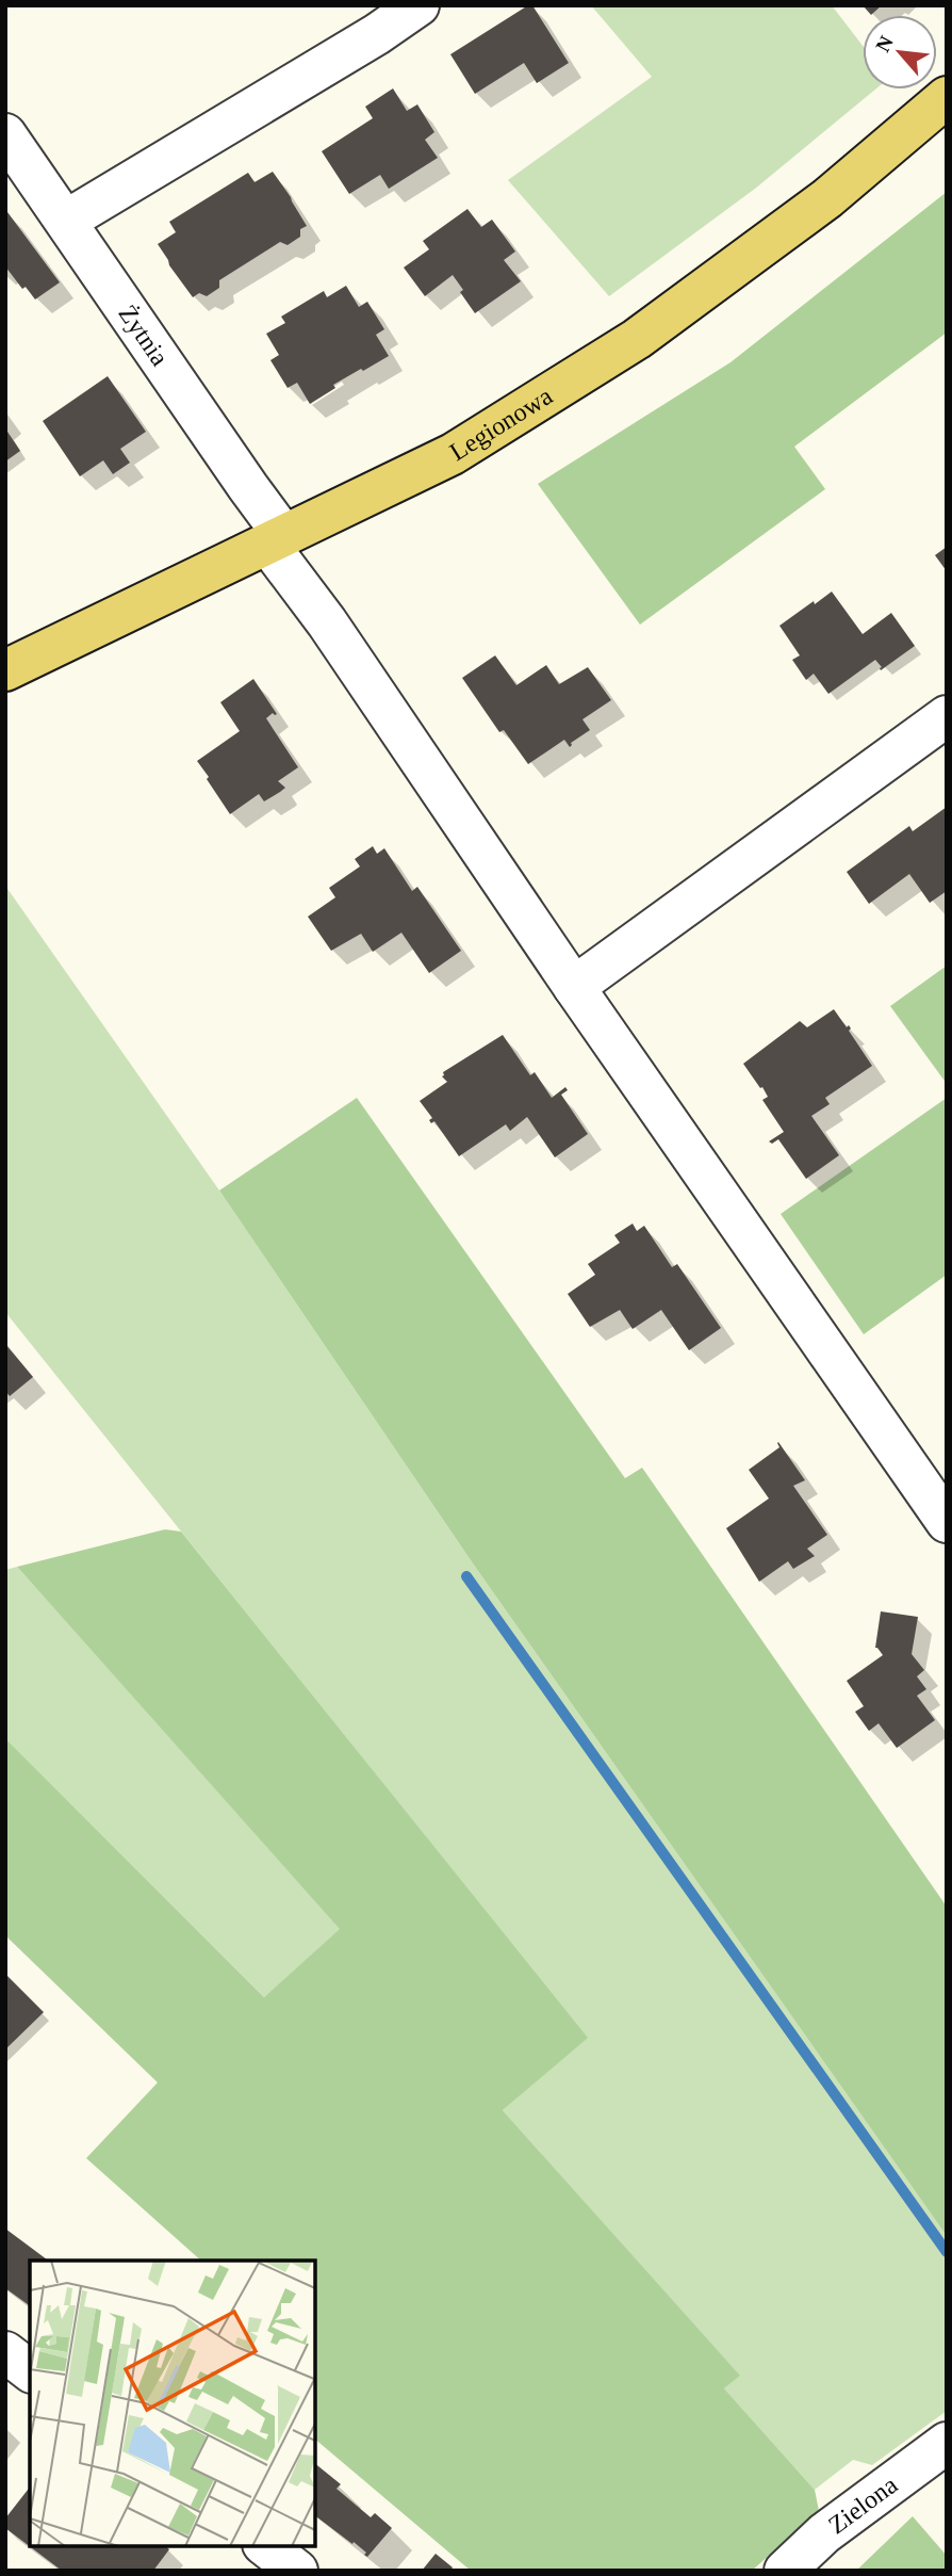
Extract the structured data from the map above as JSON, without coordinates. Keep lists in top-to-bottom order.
{
  "streets": {
    "main road": ["Legionowa"],
    "street": ["Żytnia", "Zielona"]
  },
  "crossings": [
    ["Żytnia", "Legionowa"]
  ],
  "north": "top left"
}
